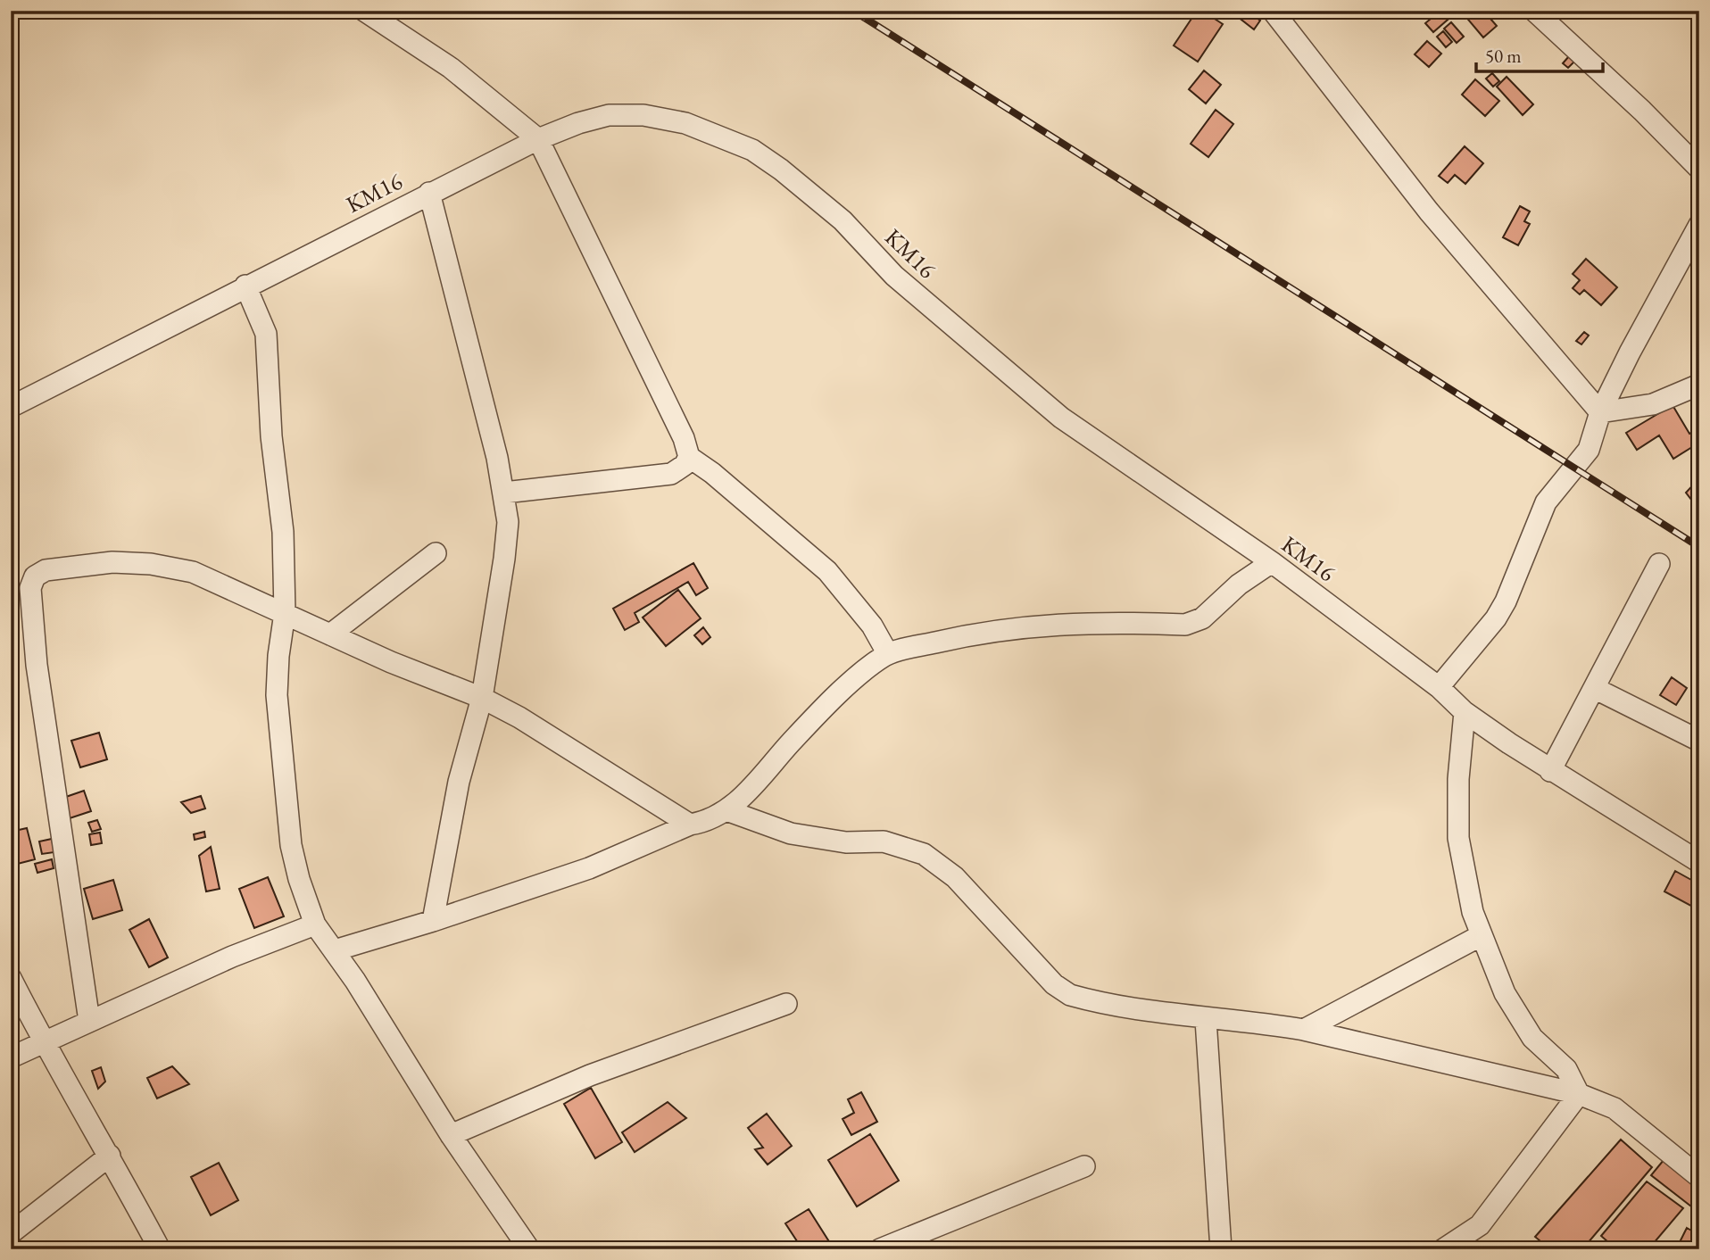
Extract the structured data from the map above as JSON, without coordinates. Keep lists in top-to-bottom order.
{
  "streets": {
    "street": ["KM16"]
  },
  "scale_bar": "50 m"
}
